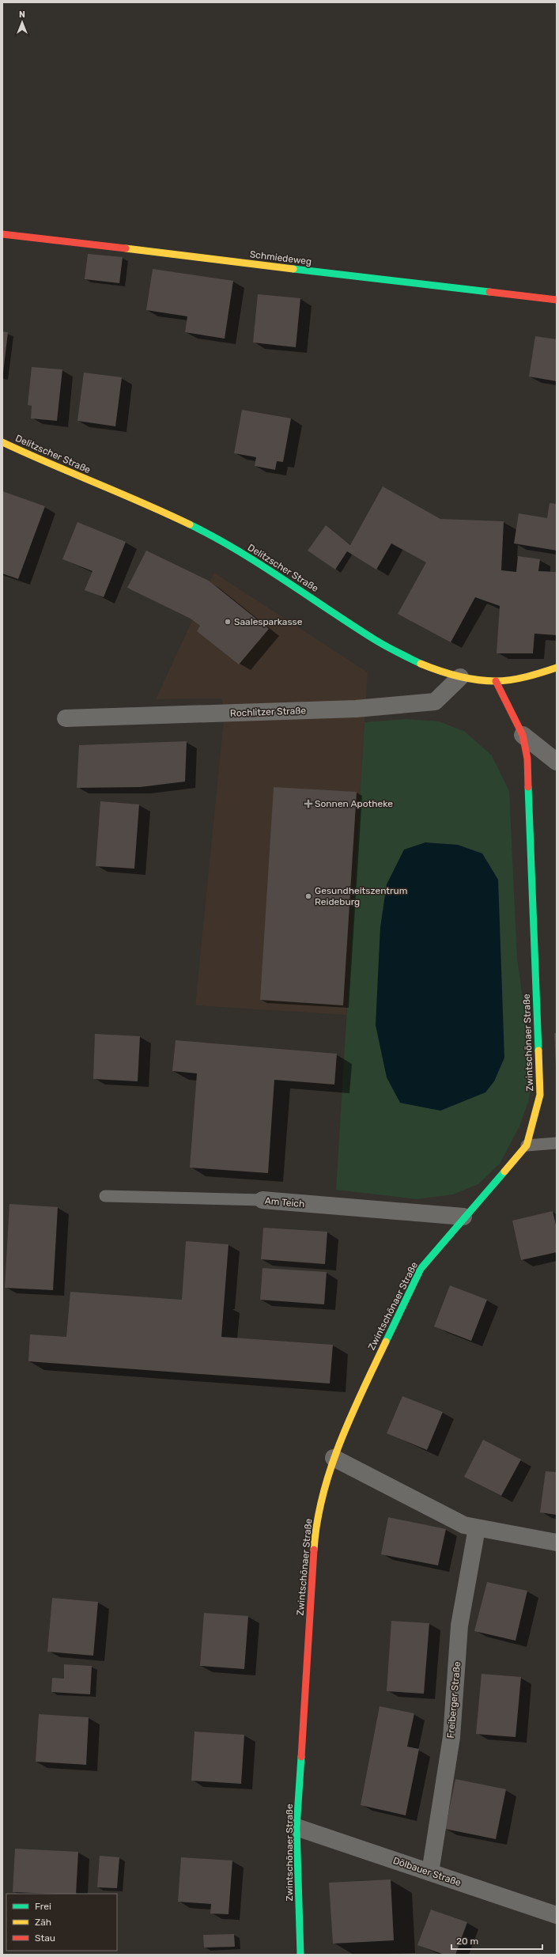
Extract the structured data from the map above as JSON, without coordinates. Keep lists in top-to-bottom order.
{
  "streets": {
    "street": [
      "Schmiedeweg",
      "Delitzscher Straße",
      "Rochlitzer Straße",
      "Zwintschönaer Straße",
      "Am Teich",
      "Freiberger Straße",
      "Dölbauer Straße"
    ]
  },
  "crossings": [
    ["Delitzscher Straße", "Rochlitzer Straße"],
    ["Delitzscher Straße", "Zwintschönaer Straße"],
    ["Zwintschönaer Straße", "Am Teich"],
    ["Zwintschönaer Straße", "Dölbauer Straße"],
    ["Freiberger Straße", "Dölbauer Straße"]
  ],
  "places": {
    "other": ["Saalesparkasse", "Gesundheitszentrum Reideburg"],
    "health": ["Sonnen Apotheke"]
  },
  "legend": ["Frei", "Zäh", "Stau"],
  "scale_bar": "20 m",
  "north": "top"
}
